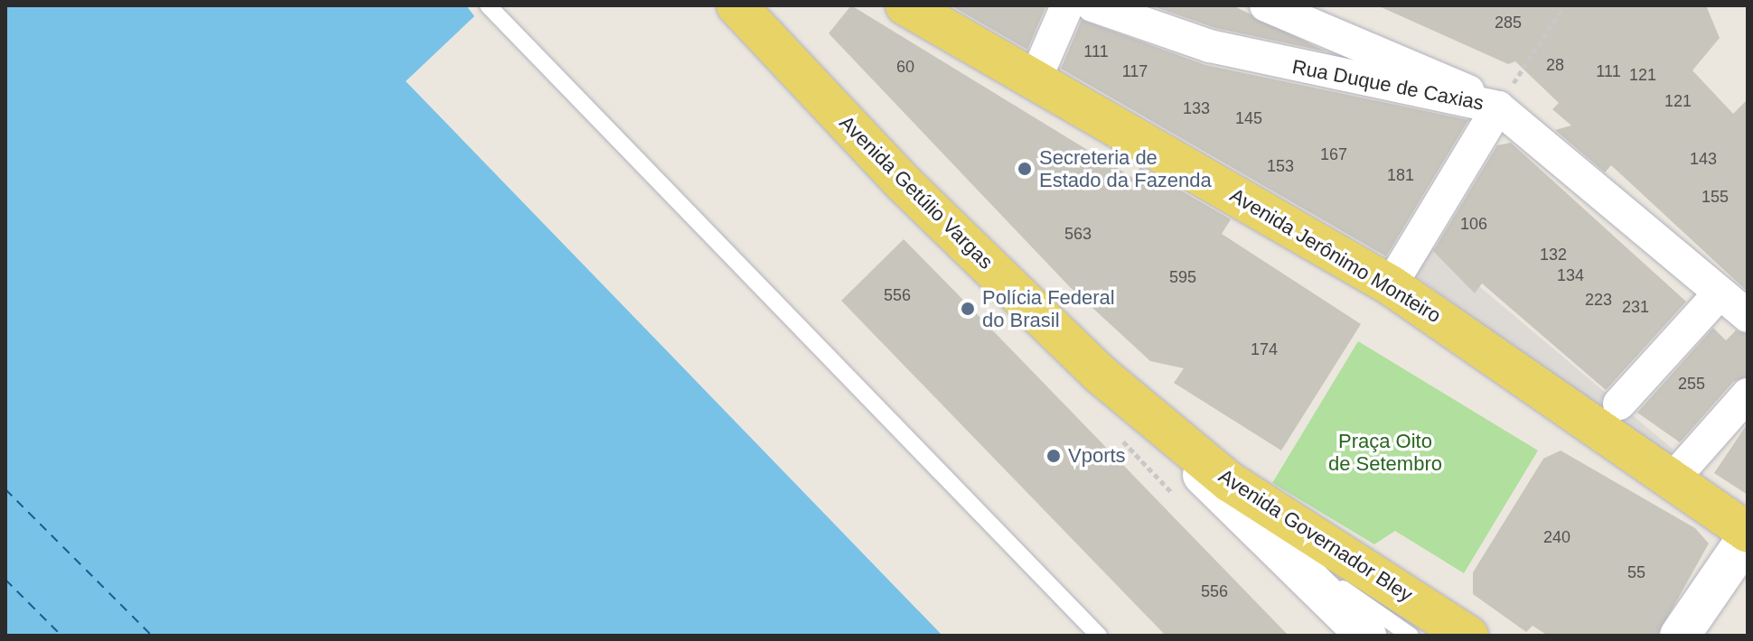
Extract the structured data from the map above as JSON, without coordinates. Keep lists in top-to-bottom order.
{
  "streets": {
    "main road": ["Avenida Getúlio Vargas", "Avenida Jerônimo Monteiro", "Avenida Governador Bley"],
    "street": ["Rua Duque de Caxias"]
  },
  "crossings": [
    ["Avenida Getúlio Vargas", "Avenida Governador Bley"]
  ],
  "parks": ["Praça Oito de Setembro"],
  "places": ["Secreteria de Estado da Fazenda", "Polícia Federal do Brasil", "Vports"],
  "house_numbers": [
    "285",
    "111",
    "28",
    "60",
    "117",
    "111",
    "121",
    "121",
    "133",
    "145",
    "167",
    "143",
    "153",
    "181",
    "155",
    "106",
    "563",
    "132",
    "134",
    "595",
    "556",
    "223",
    "231",
    "174",
    "255",
    "240",
    "55",
    "556"
  ]
}
